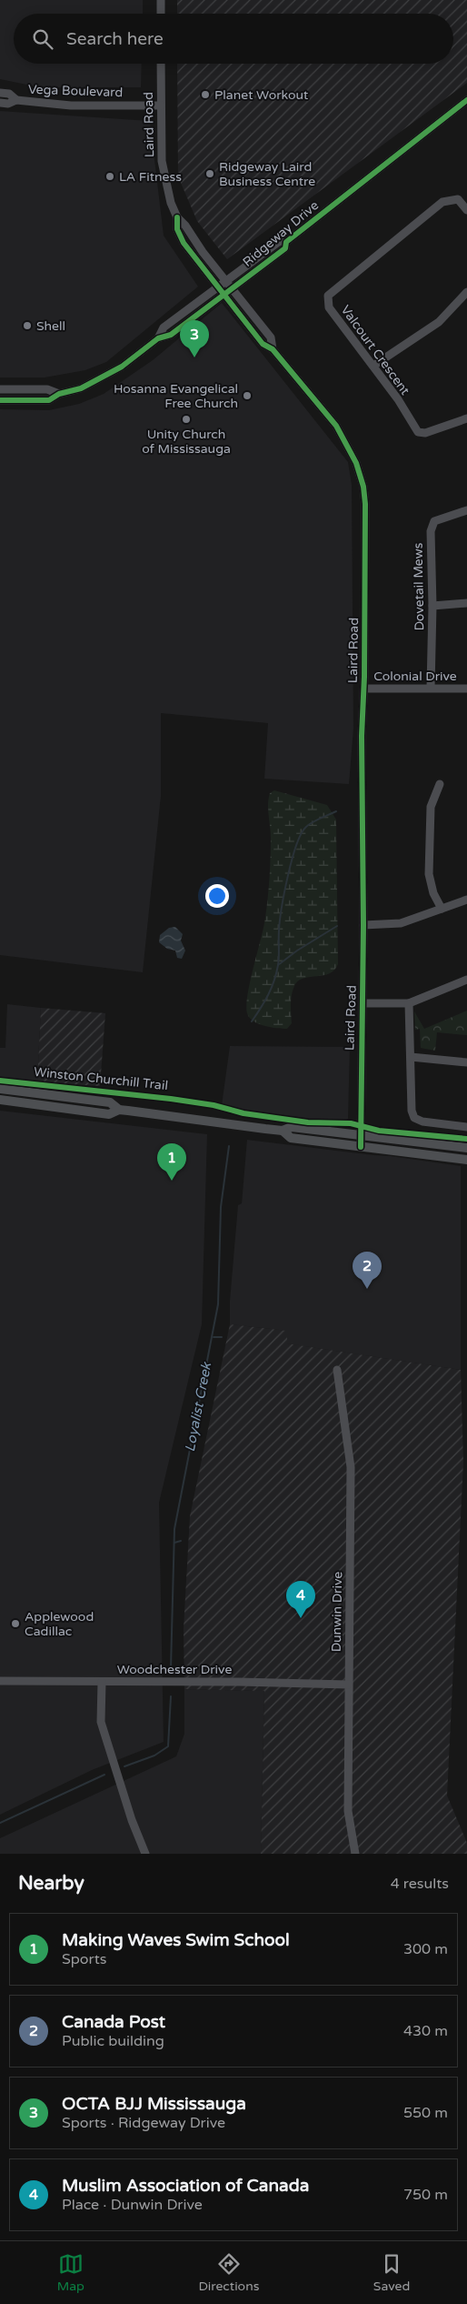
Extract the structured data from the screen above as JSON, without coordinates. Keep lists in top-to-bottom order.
{
  "streets": {
    "street": [
      "Vega Boulevard",
      "Laird Road",
      "Ridgeway Drive",
      "Valcourt Crescent",
      "Dovetail Mews",
      "Colonial Drive",
      "Dunwin Drive",
      "Woodchester Drive"
    ],
    "cycle path": ["Winston Churchill Trail"]
  },
  "crossings": [
    ["Vega Boulevard", "Laird Road"],
    ["Laird Road", "Ridgeway Drive"],
    ["Laird Road", "Colonial Drive"],
    ["Dovetail Mews", "Colonial Drive"],
    ["Dunwin Drive", "Woodchester Drive"]
  ],
  "water": ["Loyalist Creek"],
  "places": [
    "Planet Workout",
    "Ridgeway Laird Business Centre",
    "LA Fitness",
    "Shell",
    "Hosanna Evangelical Free Church",
    "Unity Church of Mississauga",
    "Applewood Cadillac"
  ],
  "page": {
    "search": "Search here",
    "pins": [
      "3",
      "1",
      "2",
      "4"
    ],
    "heading": ["Nearby", "4 results"],
    "list": [
      {
        "mark": "1",
        "name": "Making Waves Swim School",
        "note": "Sports",
        "value": "300 m"
      },
      {
        "mark": "2",
        "name": "Canada Post",
        "note": "Public building",
        "value": "430 m"
      },
      {
        "mark": "3",
        "name": "OCTA BJJ Mississauga",
        "note": "Sports · Ridgeway Drive",
        "value": "550 m"
      },
      {
        "mark": "4",
        "name": "Muslim Association of Canada",
        "note": "Place · Dunwin Drive",
        "value": "750 m"
      }
    ],
    "nav": ["Map", "Directions", "Saved"]
  }
}
